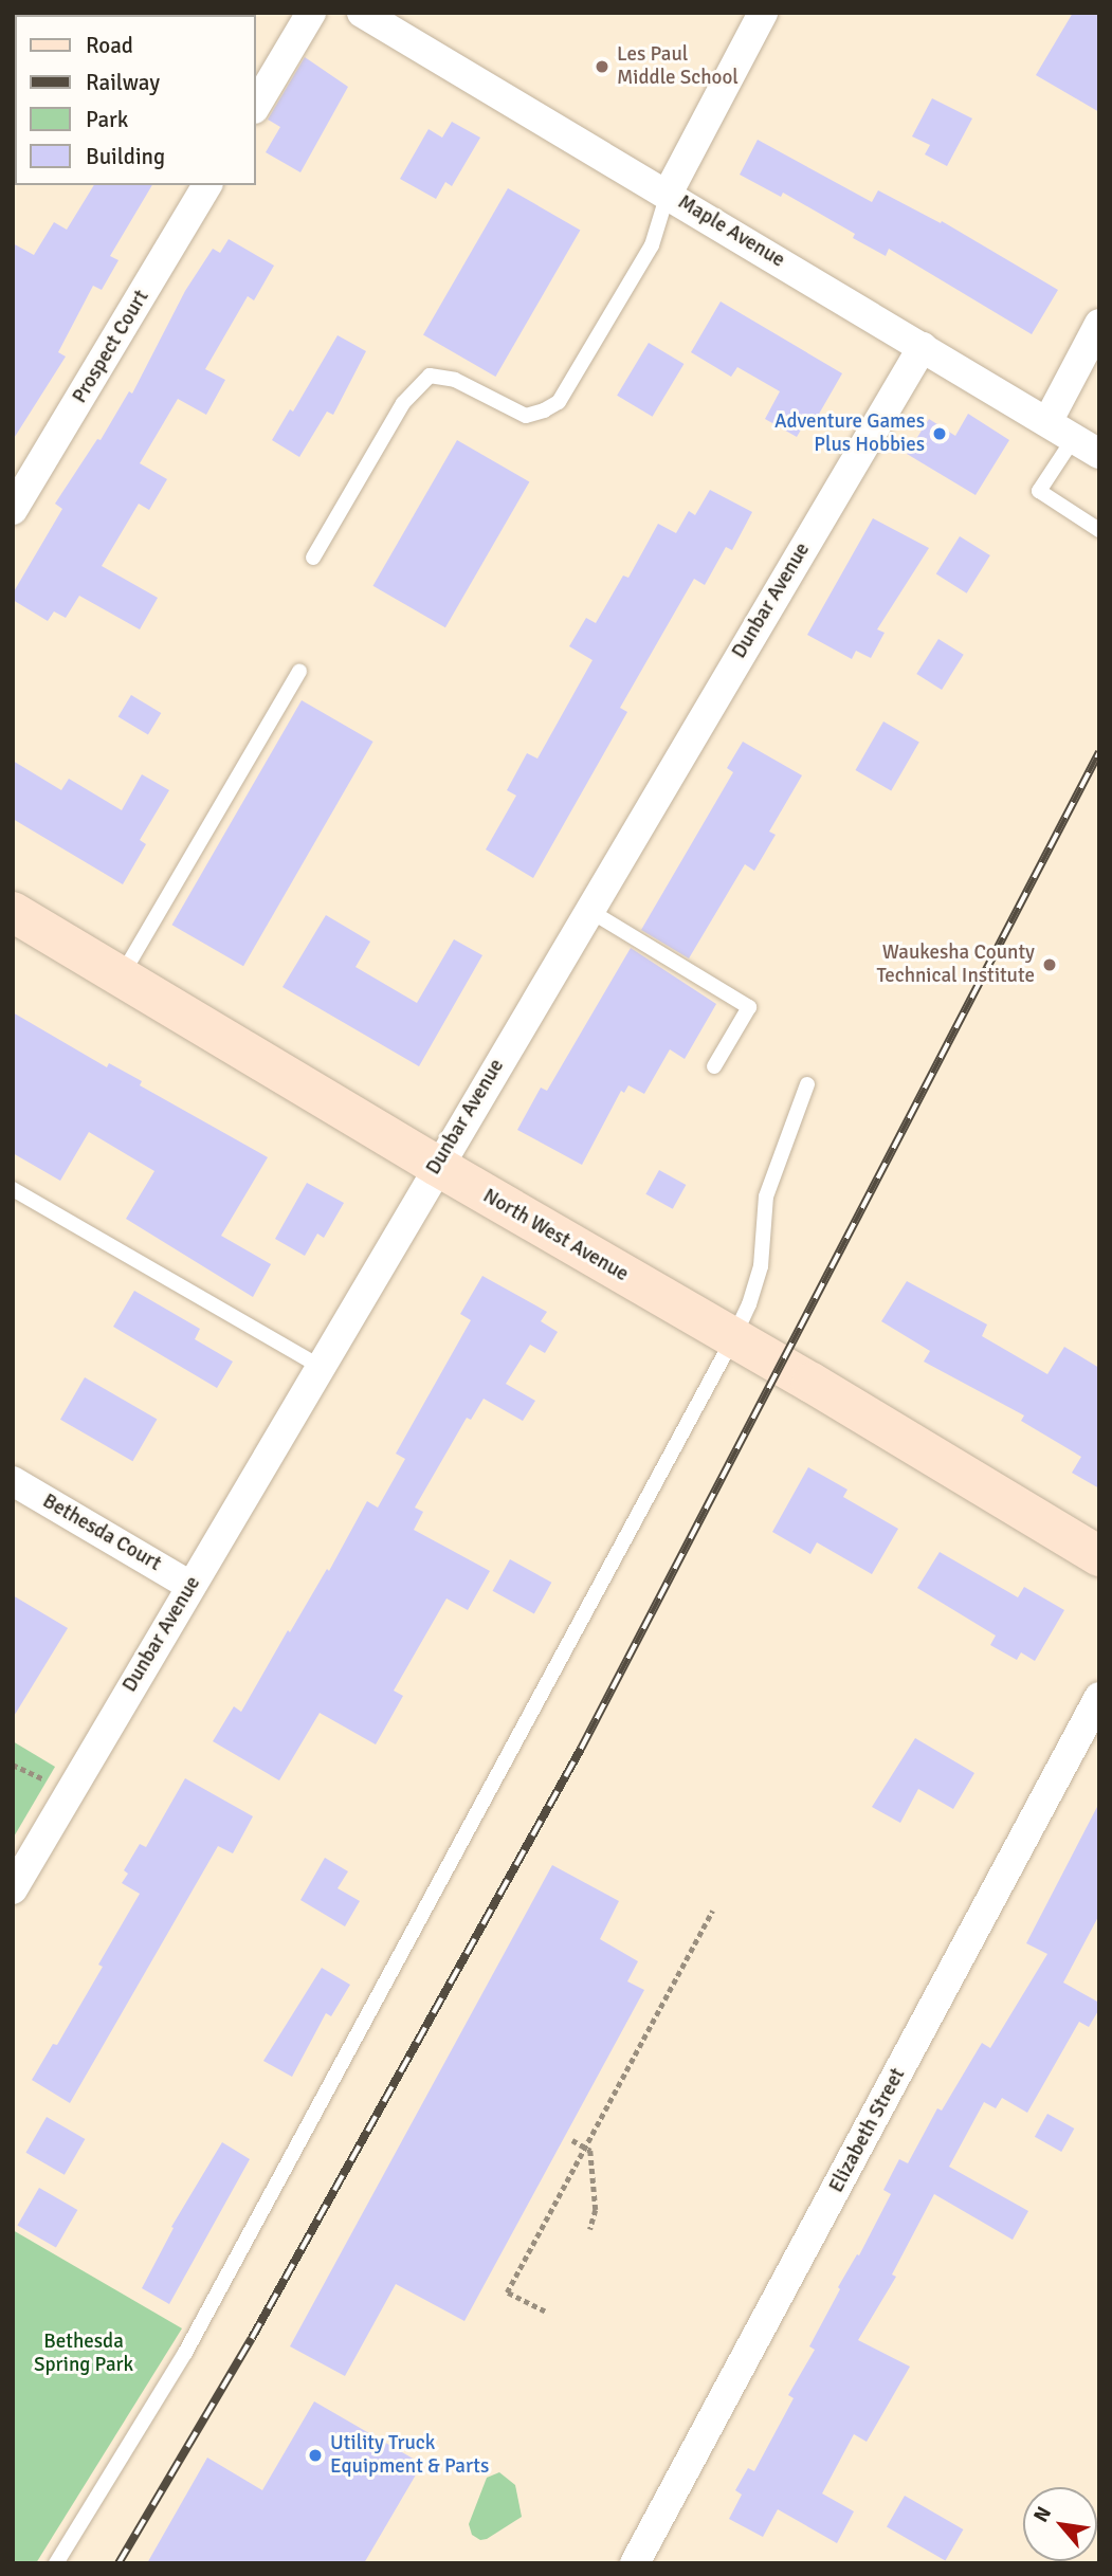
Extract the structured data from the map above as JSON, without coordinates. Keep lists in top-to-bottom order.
{
  "streets": {
    "street": [
      "Maple Avenue",
      "Prospect Court",
      "Dunbar Avenue",
      "North West Avenue",
      "Bethesda Court",
      "Elizabeth Street"
    ]
  },
  "crossings": [
    ["Maple Avenue", "Dunbar Avenue"],
    ["Dunbar Avenue", "North West Avenue"],
    ["Dunbar Avenue", "Bethesda Court"]
  ],
  "parks": ["Bethesda Spring Park"],
  "places": [
    "Les Paul Middle School",
    "Adventure Games Plus Hobbies",
    "Waukesha County Technical Institute",
    "Utility Truck Equipment & Parts"
  ],
  "legend": [
    "Road",
    "Railway",
    "Park",
    "Building"
  ],
  "north": "top left"
}
